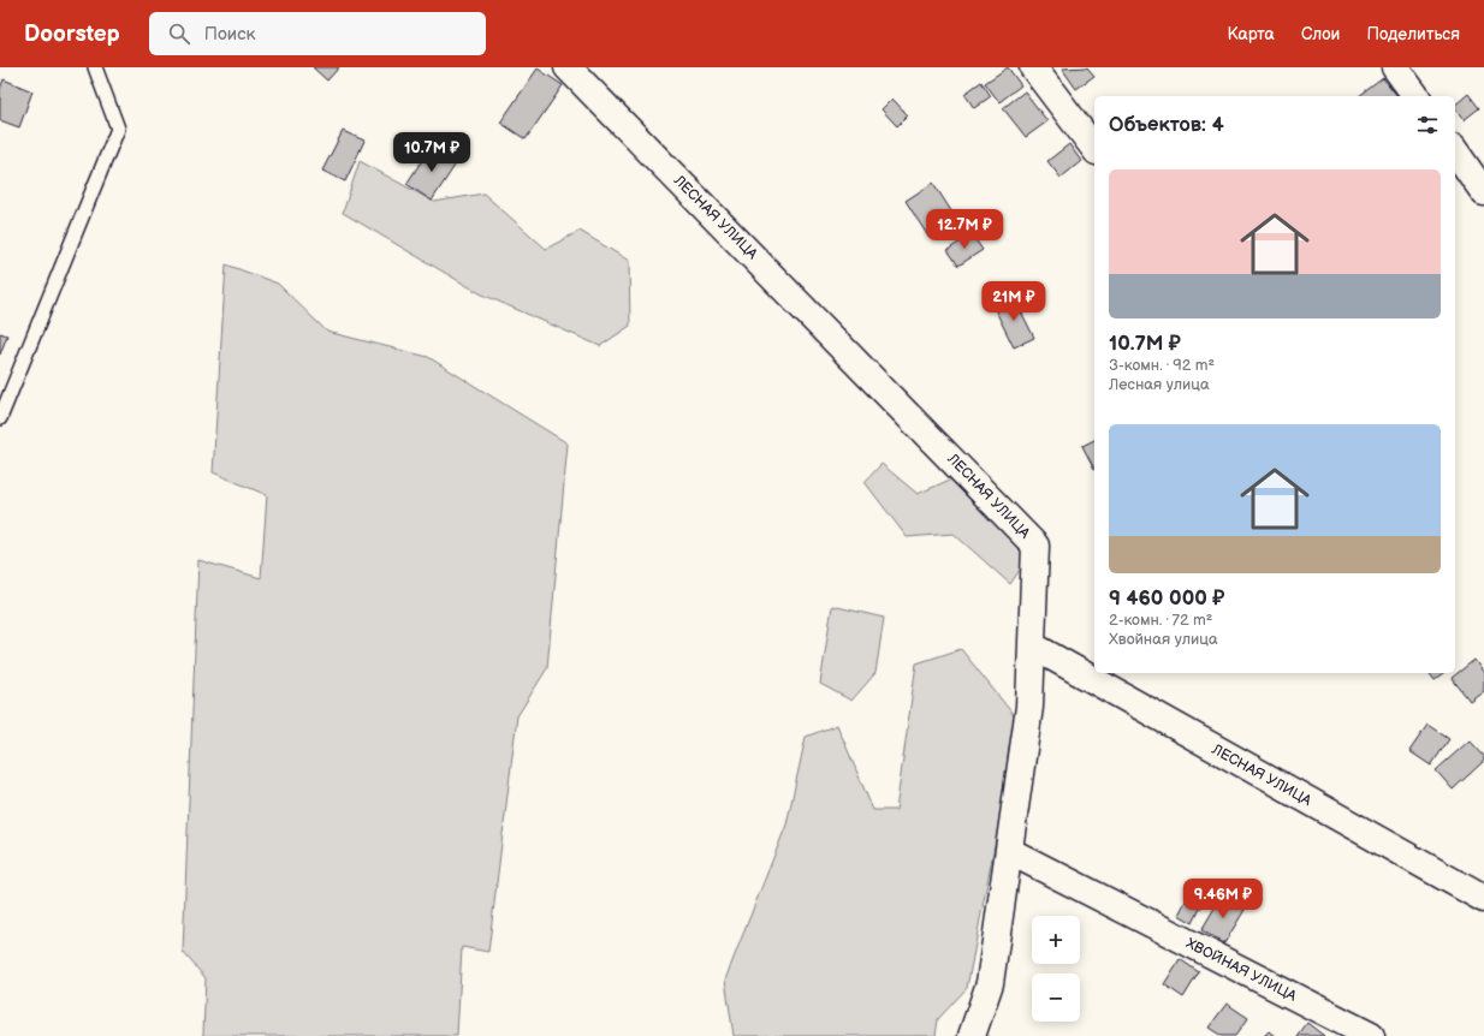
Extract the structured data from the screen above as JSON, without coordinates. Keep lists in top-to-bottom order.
{
  "streets": {
    "street": ["ЛЕСНАЯ УЛИЦА", "ХВОЙНАЯ УЛИЦА"]
  },
  "page": {
    "header": "Doorstep",
    "search": "Поиск",
    "nav": ["Карта", "Слои", "Поделиться"],
    "heading": "Объектов: 4",
    "price": [
      "10.7M ₽",
      "12.7M ₽",
      "21M ₽",
      "9.46M ₽"
    ],
    "list": [
      {
        "name": "10.7M ₽",
        "note": "3-комн. · 92 m² · Лесная улица"
      },
      {
        "name": "9 460 000 ₽",
        "note": "2-комн. · 72 m² · Хвойная улица"
      }
    ],
    "map_buttons": ["+", "−"]
  }
}
